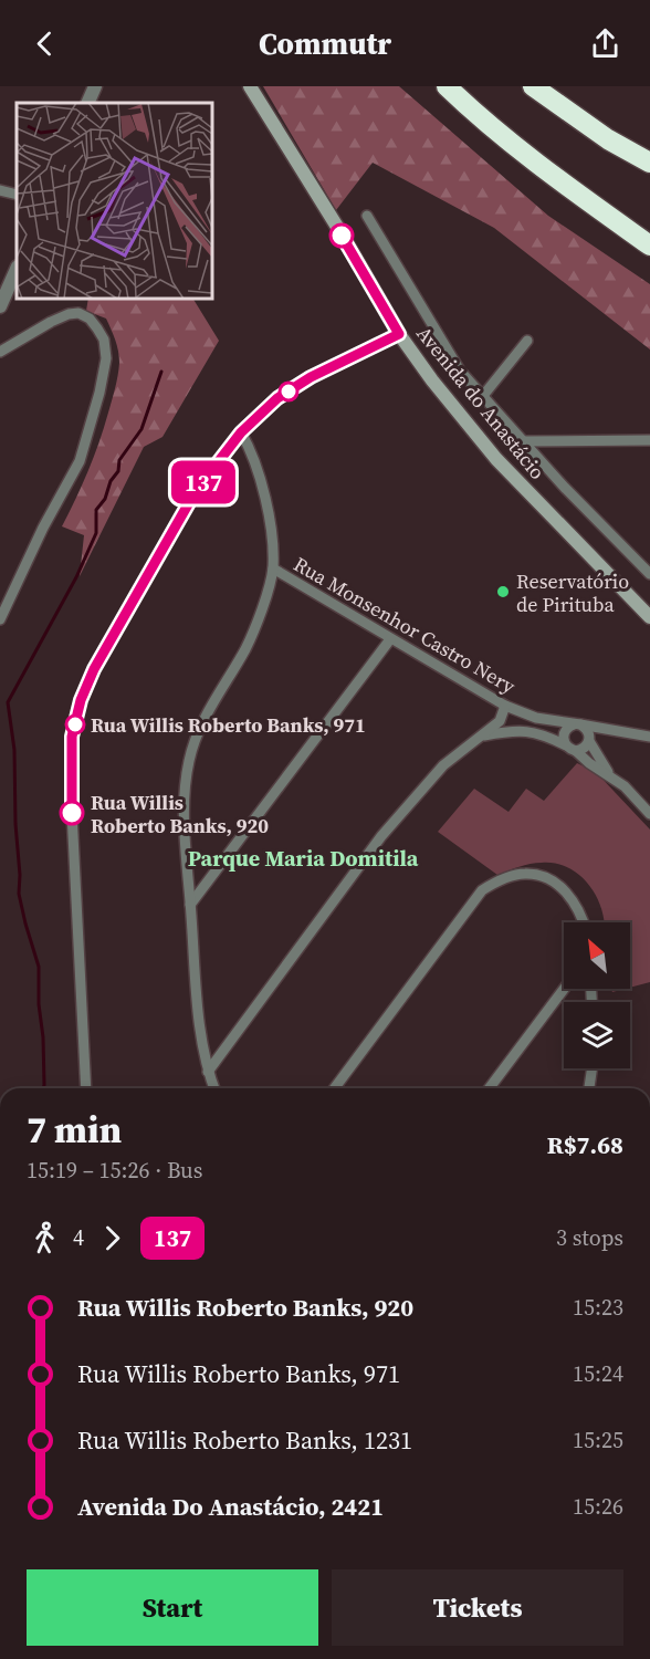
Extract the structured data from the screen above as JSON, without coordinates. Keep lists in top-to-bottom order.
{
  "streets": {
    "main road": ["Avenida do Anastácio"],
    "street": ["Rua Monsenhor Castro Nery"]
  },
  "districts": ["Parque Maria Domitila"],
  "places": ["Reservatório de Pirituba", "Rua Willis Roberto Banks, 971", "Rua Willis Roberto Banks, 920"],
  "lines": ["bus line 137"],
  "north": "top left",
  "page": {
    "header": "Commutr",
    "on_map": "137",
    "heading": ["7 min", "15:19 – 15:26 · Bus", "R$7.68"],
    "legs": ["4", "137", "3 stops"],
    "list": [
      {
        "name": "Rua Willis Roberto Banks, 920",
        "value": "15:23"
      },
      {
        "name": "Rua Willis Roberto Banks, 971",
        "value": "15:24"
      },
      {
        "name": "Rua Willis Roberto Banks, 1231",
        "value": "15:25"
      },
      {
        "name": "Avenida Do Anastácio, 2421",
        "value": "15:26"
      }
    ],
    "buttons": ["Start", "Tickets"]
  }
}
